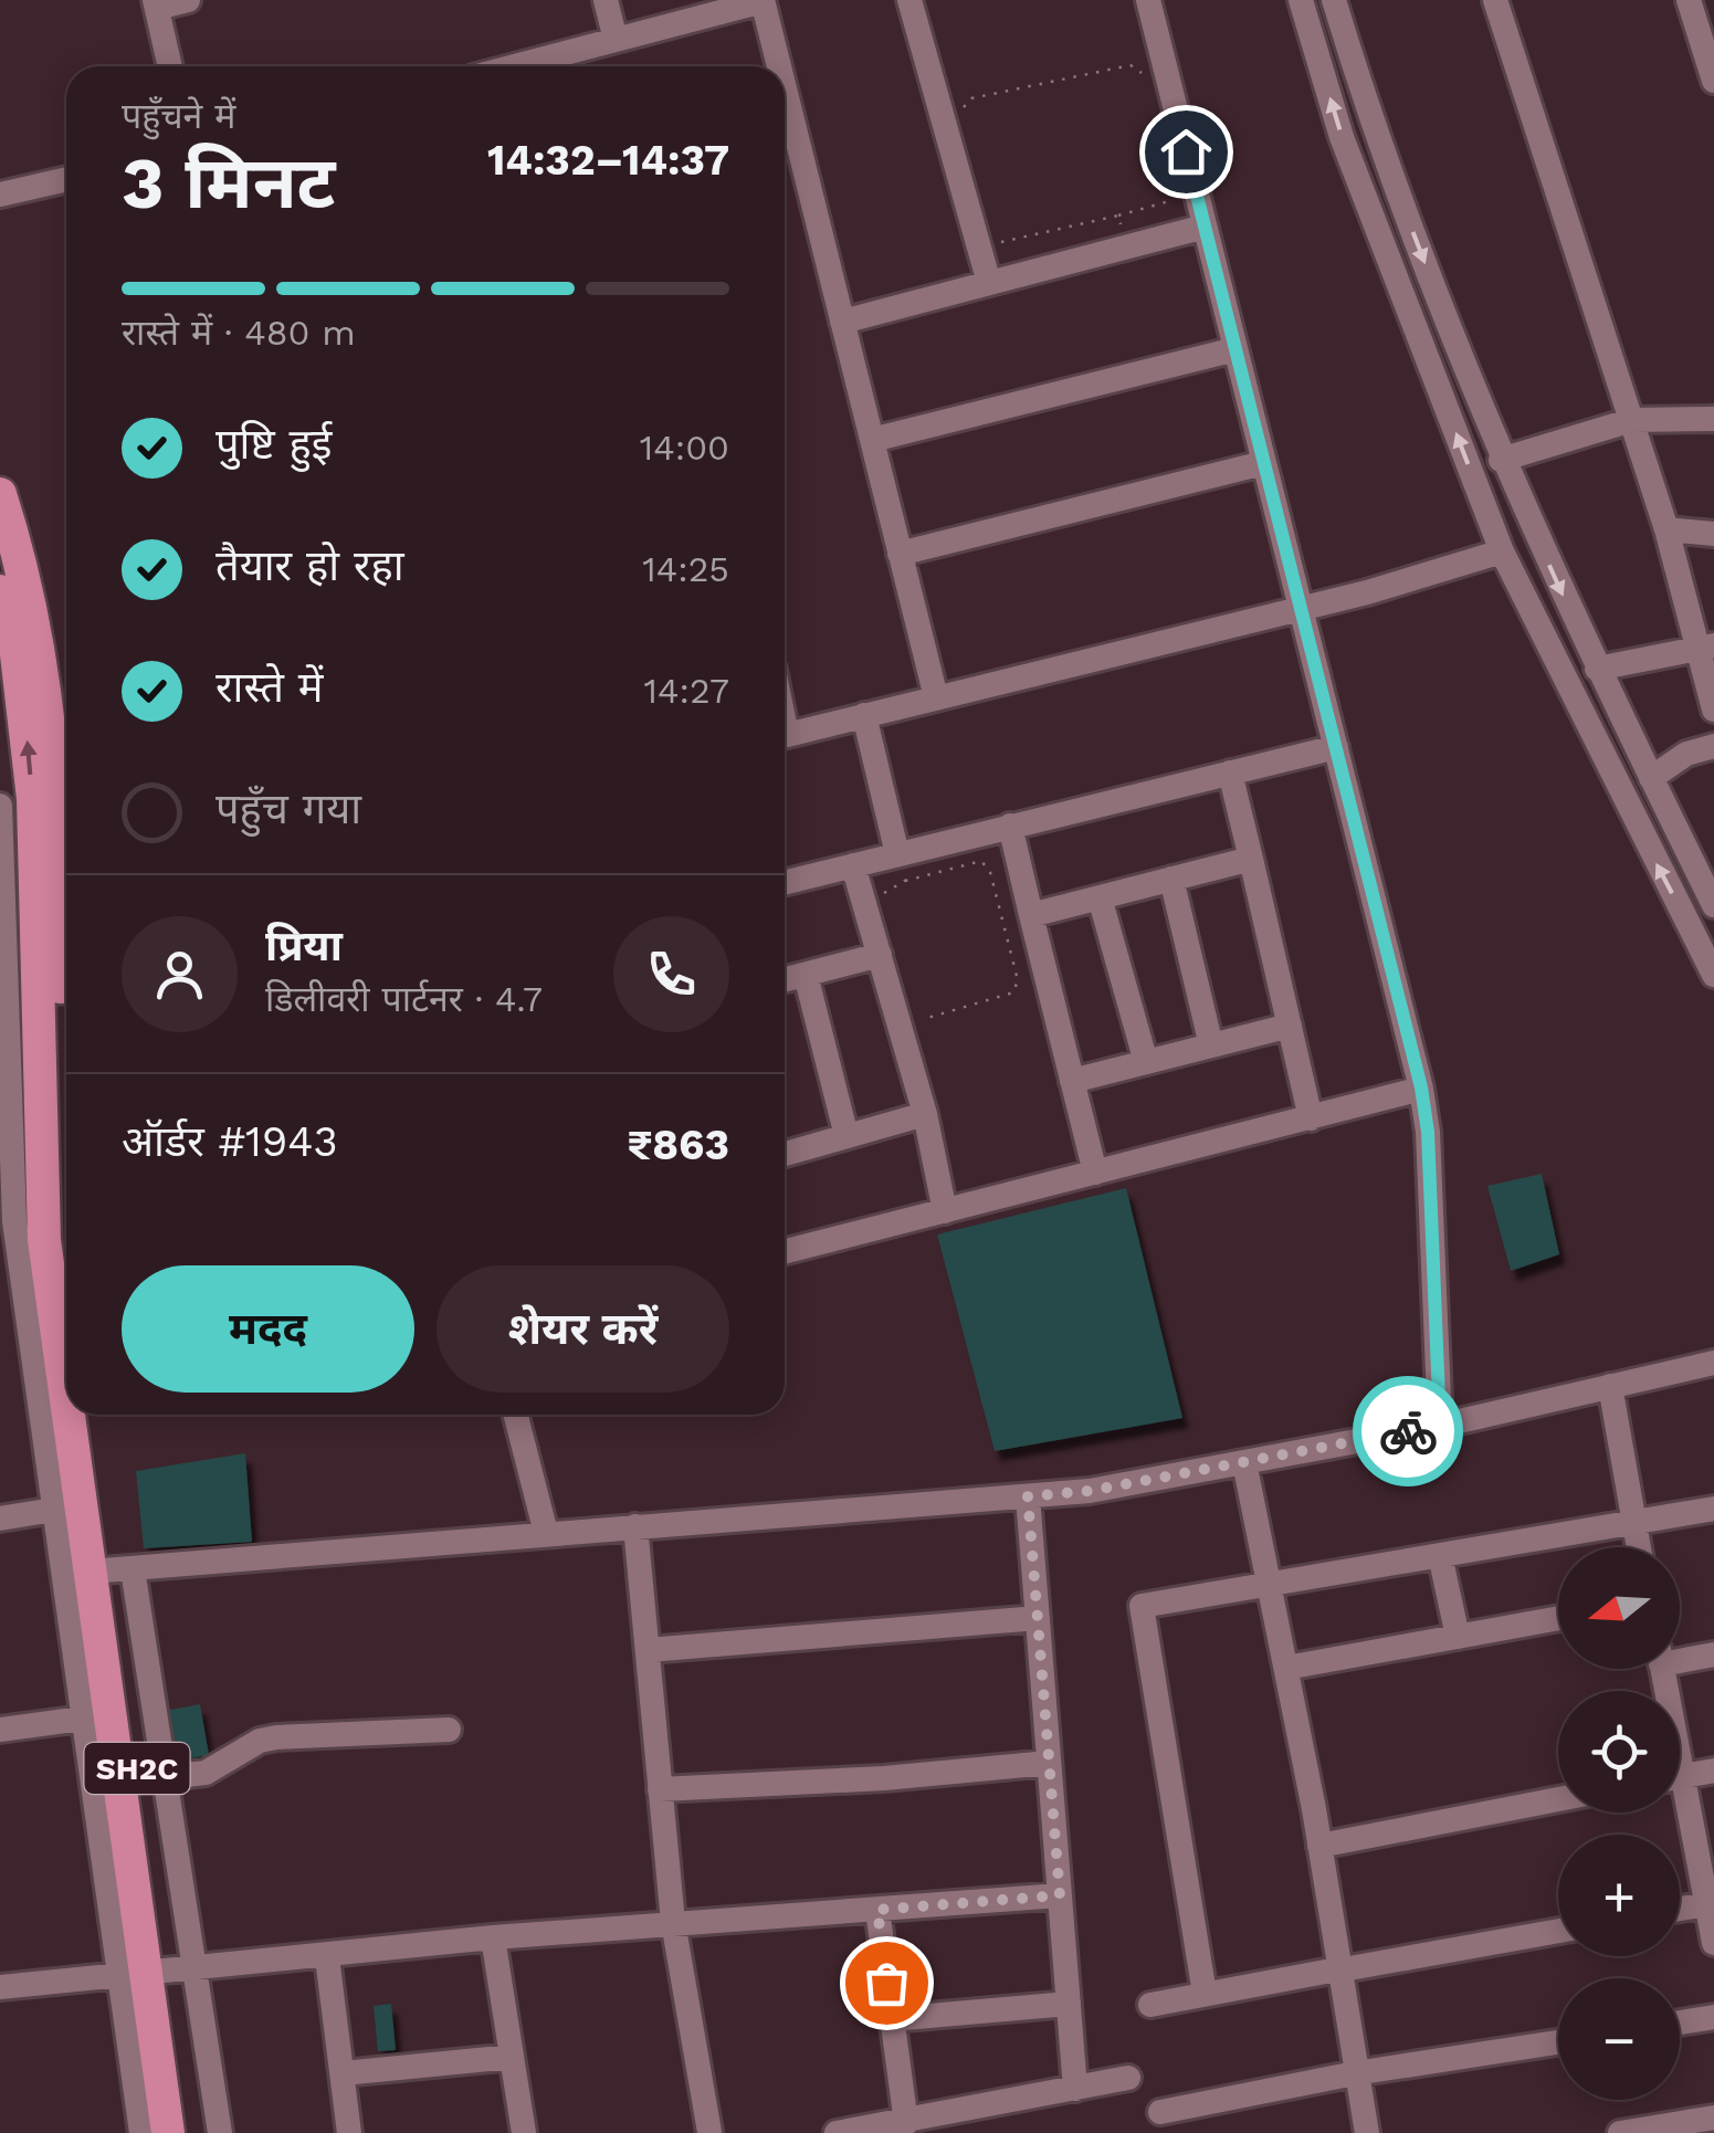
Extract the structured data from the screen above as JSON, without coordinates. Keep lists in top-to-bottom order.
{
  "streets": {
    "main road": ["SH2C"]
  },
  "north": "left",
  "page": {
    "heading": ["3 मिनट", "पहुँचने में", "14:32–14:37"],
    "panel": [
      "प्रिया",
      "डिलीवरी पार्टनर · 4.7",
      "ऑर्डर #1943",
      "₹863"
    ],
    "bar": "रास्ते में · 480 m",
    "list": [
      ["पुष्टि हुई", "14:00"],
      ["तैयार हो रहा", "14:25"],
      ["रास्ते में", "14:27"],
      "पहुँच गया"
    ],
    "buttons": ["मदद", "शेयर करें"],
    "map_buttons": ["+", "−"]
  }
}
